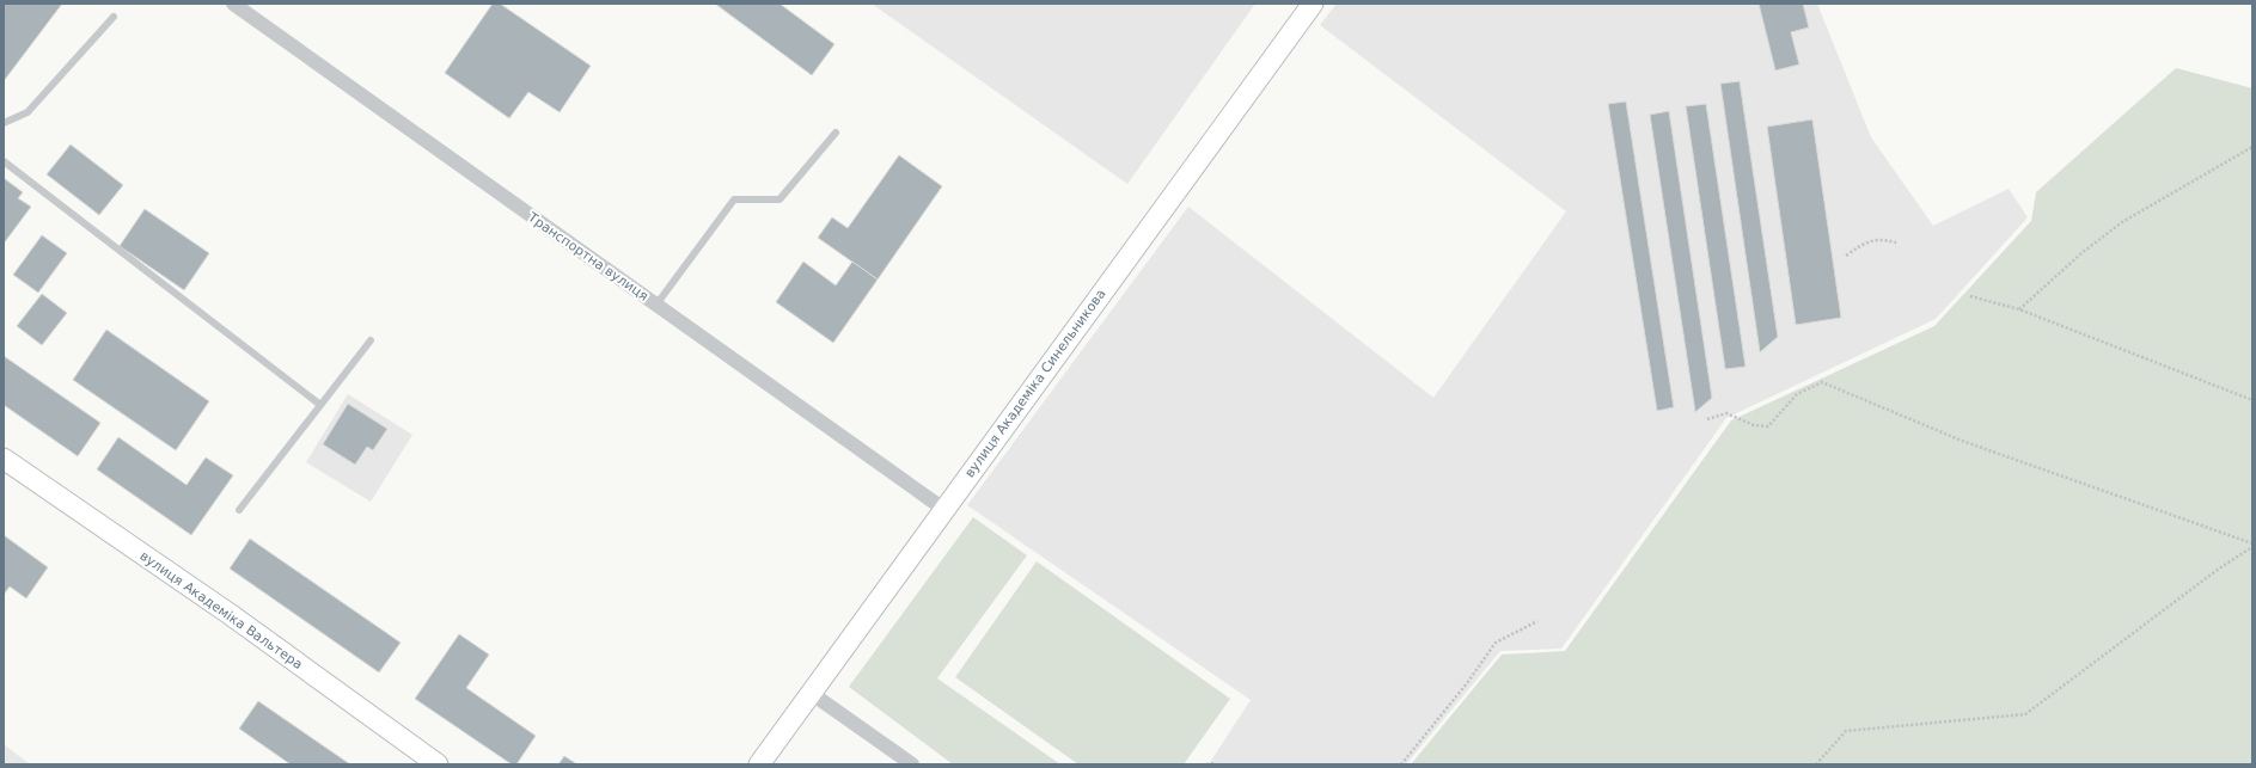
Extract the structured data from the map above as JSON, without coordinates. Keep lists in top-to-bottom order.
{
  "streets": {
    "street": ["Транспортна вулиця", "вулиця Академіка Синельникова", "вулиця Академіка Вальтера"]
  },
  "crossings": [
    ["Транспортна вулиця", "вулиця Академіка Синельникова"]
  ]
}
